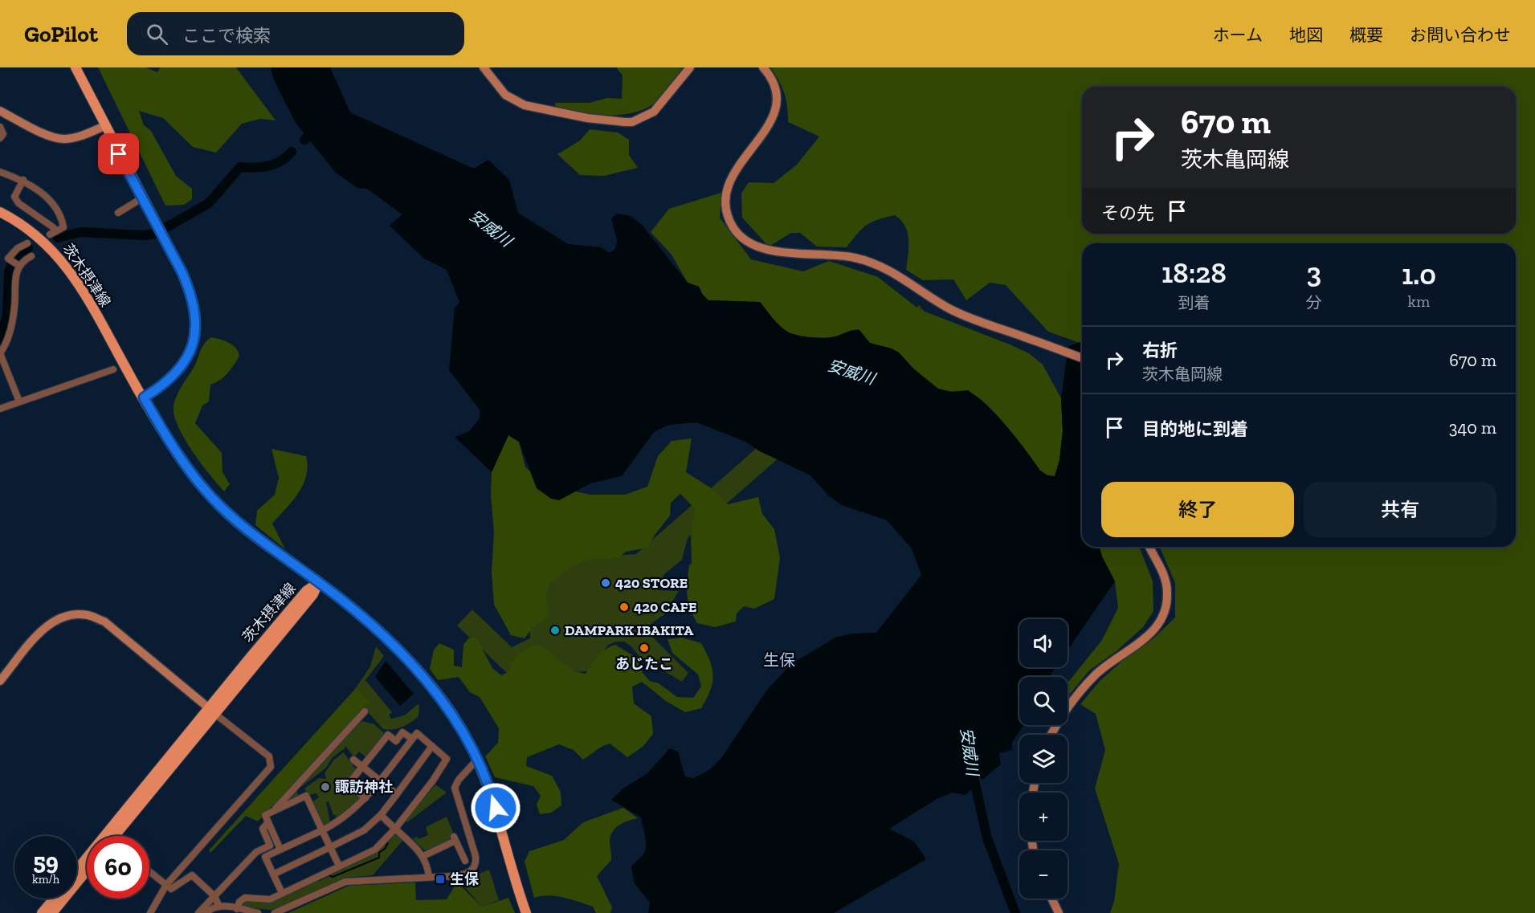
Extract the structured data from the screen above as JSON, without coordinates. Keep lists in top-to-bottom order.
{
  "streets": {
    "main road": ["茨木摂津線"]
  },
  "districts": ["生保"],
  "water": ["安威川"],
  "places": {
    "other": [
      "420 STORE",
      "420 CAFE",
      "DAMPARK IBAKITA",
      "あじたこ",
      "諏訪神社"
    ],
    "transit": ["生保"]
  },
  "page": {
    "header": "GoPilot",
    "search": "ここで検索",
    "nav": [
      "ホーム",
      "地図",
      "概要",
      "お問い合わせ"
    ],
    "turn": ["670 m", "茨木亀岡線"],
    "then": "その先",
    "eta": [
      "18:28",
      "到着",
      "3",
      "分",
      "1.0",
      "km"
    ],
    "list": [
      {
        "name": "右折",
        "note": "茨木亀岡線",
        "value": "670 m"
      },
      {
        "name": "目的地に到着",
        "value": "340 m"
      }
    ],
    "buttons": ["終了", "共有"],
    "map_buttons": ["+", "−"],
    "speed": "59 km/h",
    "limit": "60"
  }
}
